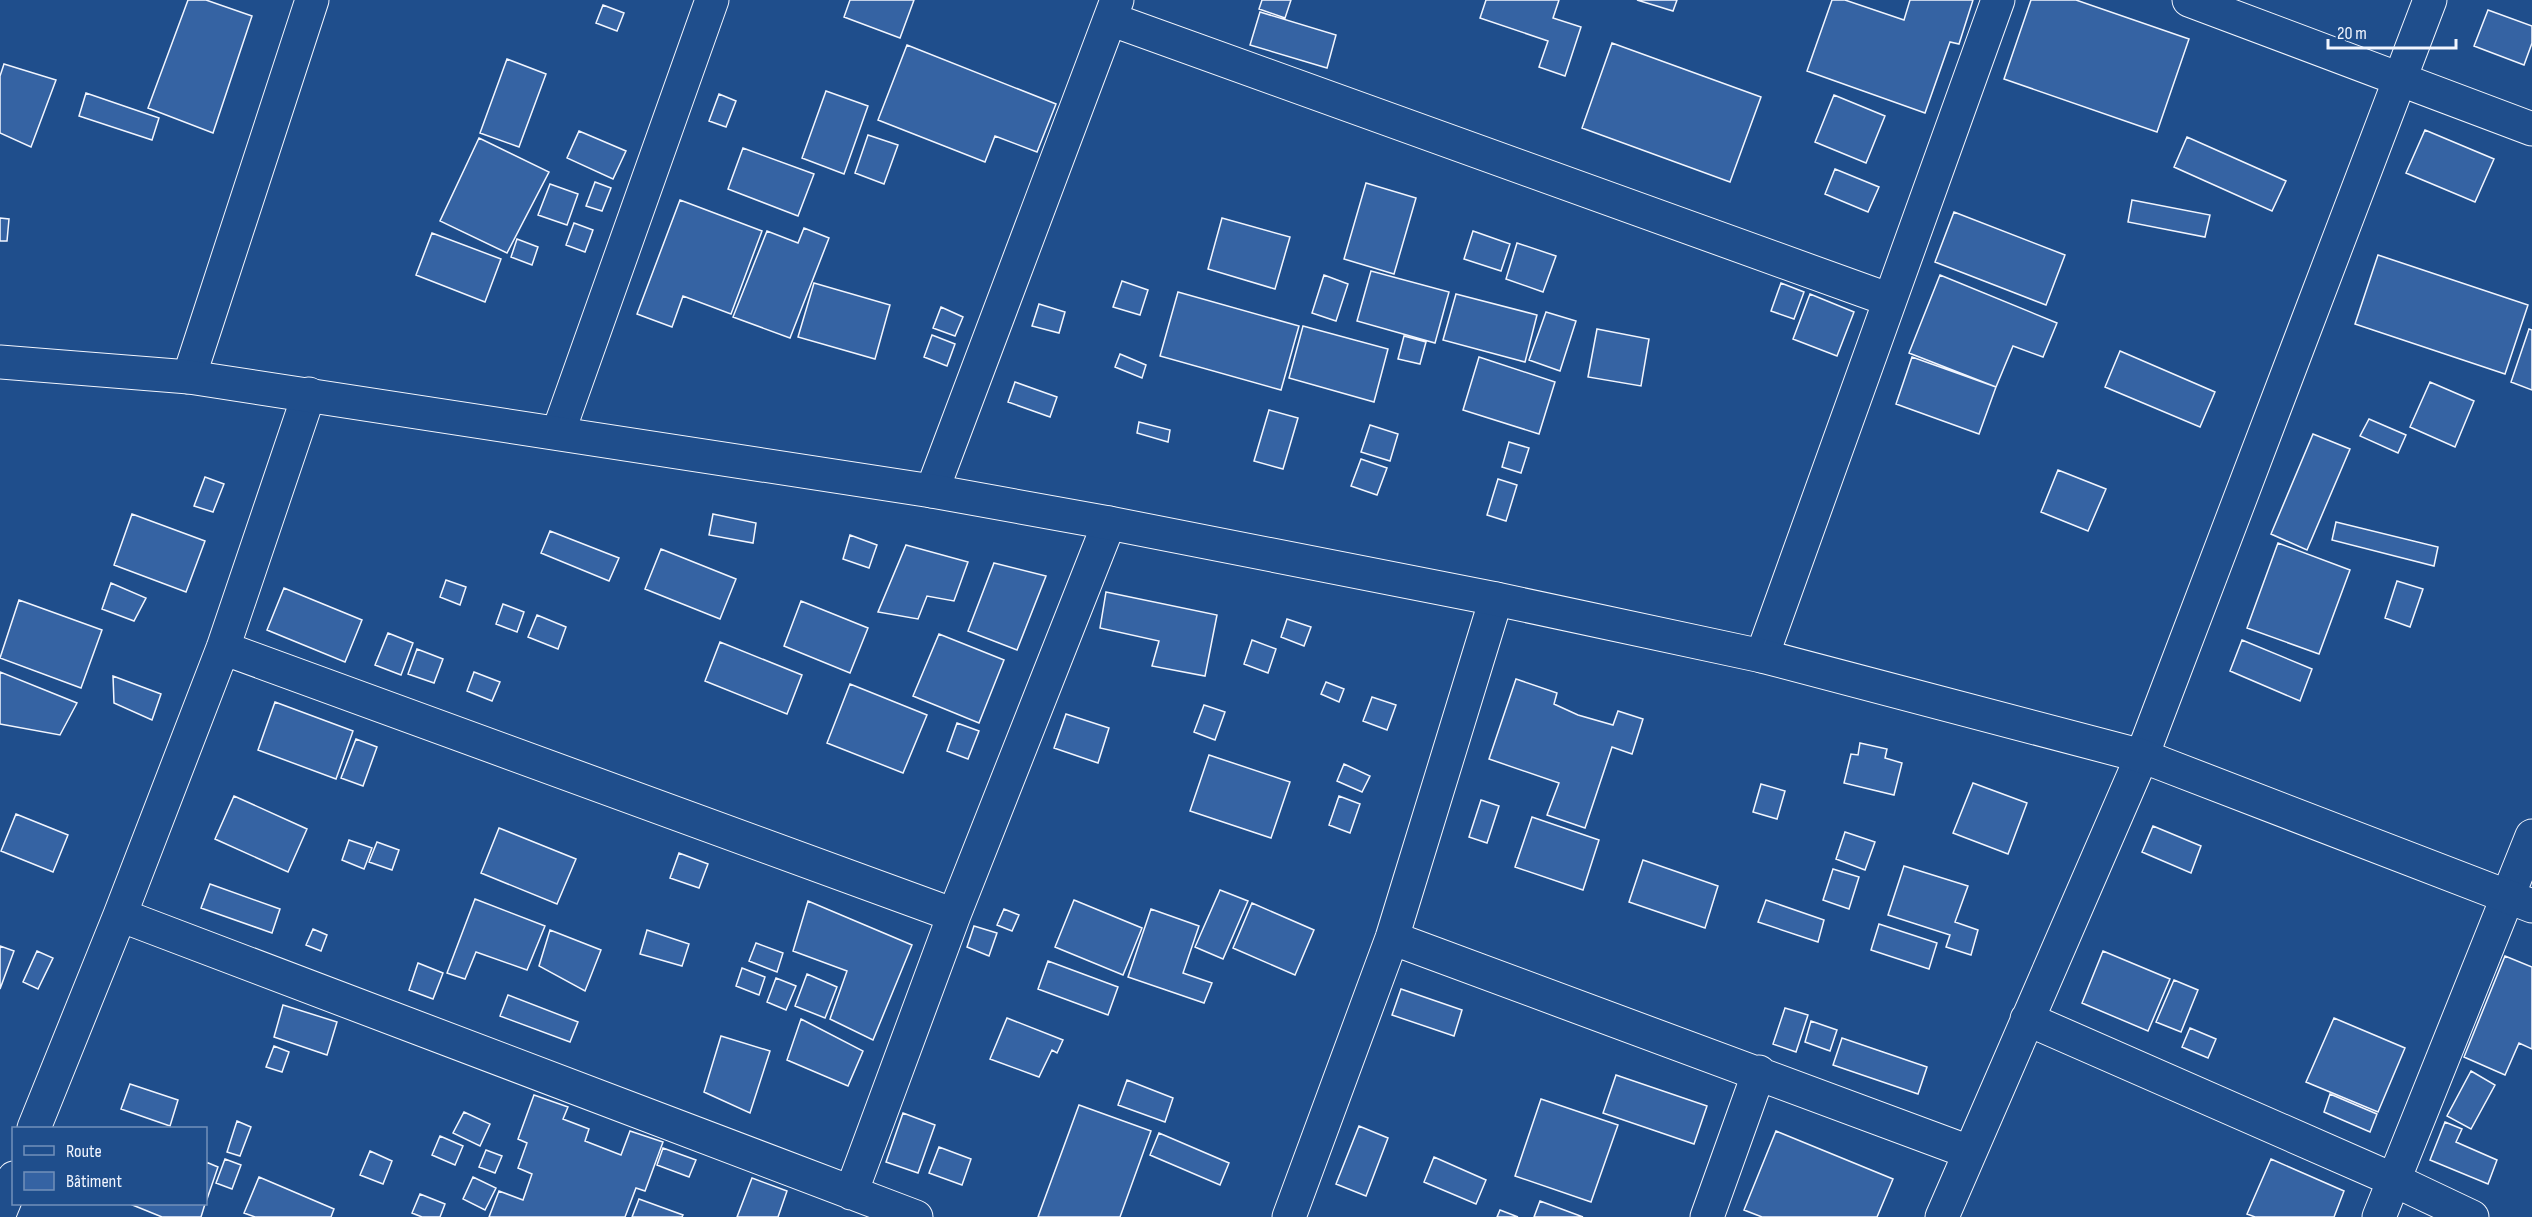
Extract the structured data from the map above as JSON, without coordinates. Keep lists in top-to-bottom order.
{
  "legend": ["Route", "Bâtiment"],
  "scale_bar": "20 m"
}
